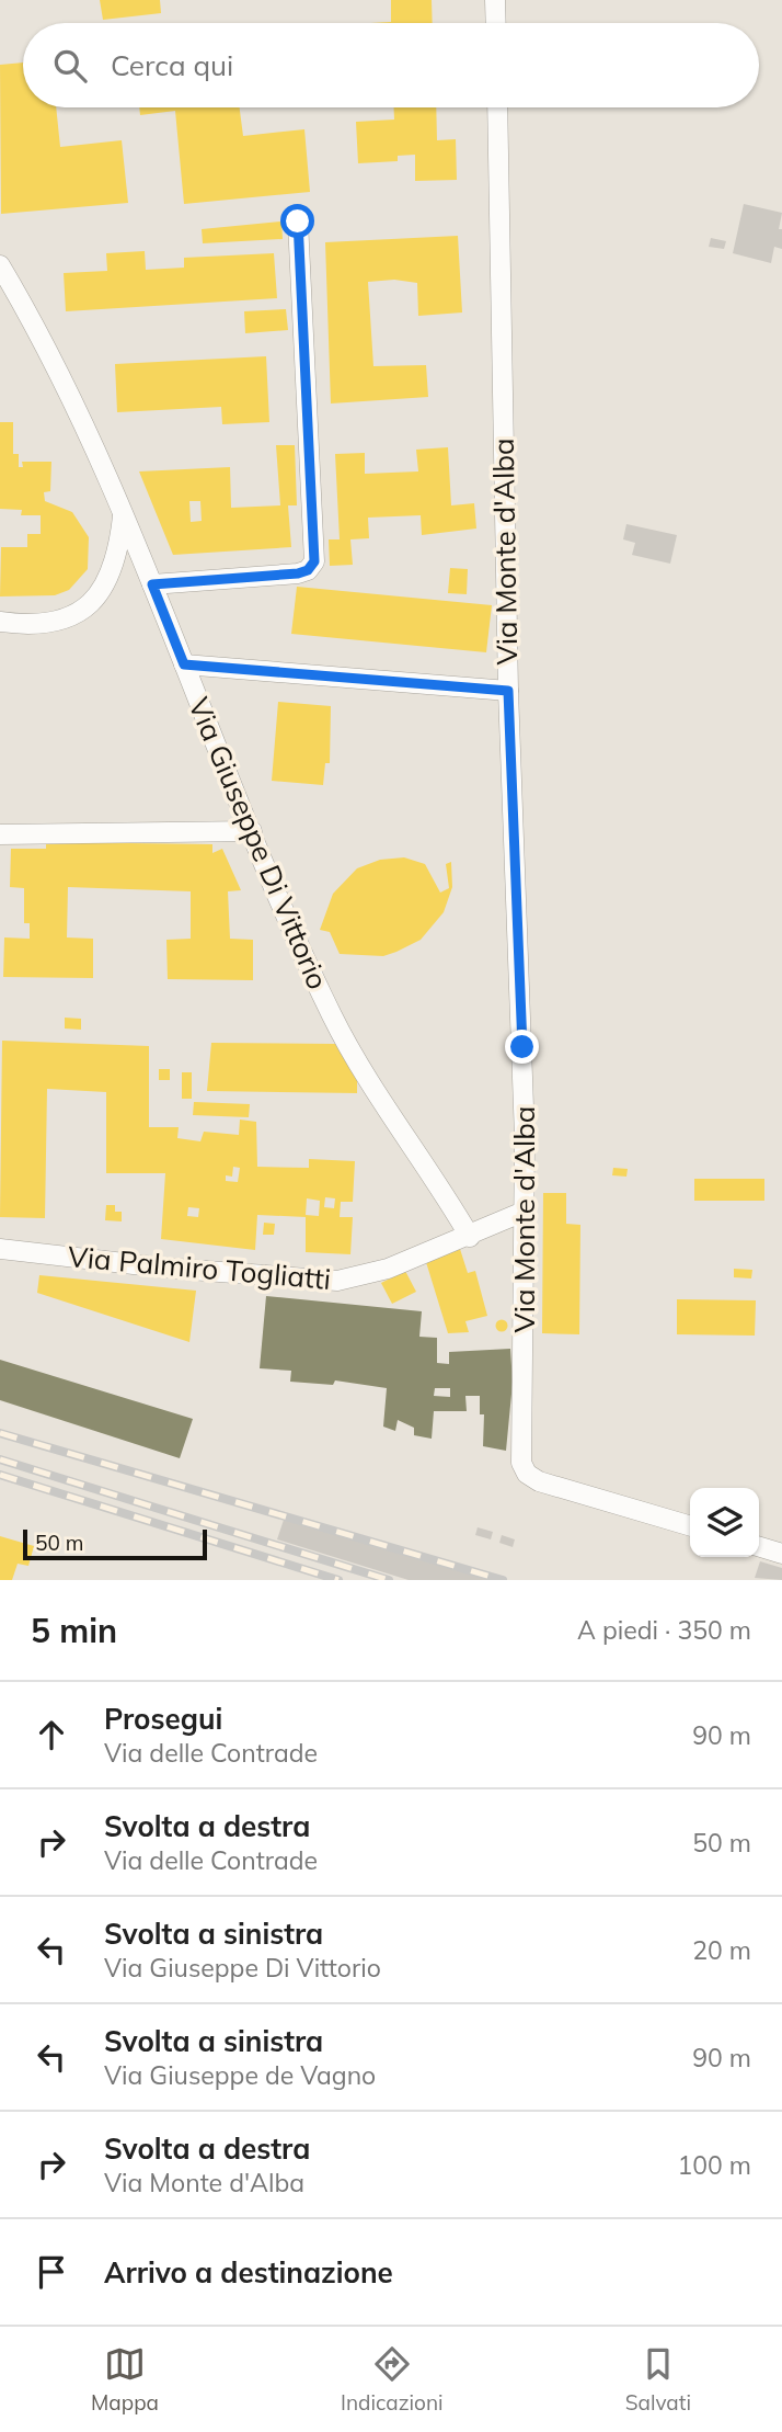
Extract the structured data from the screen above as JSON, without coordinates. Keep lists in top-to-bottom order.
{
  "streets": {
    "street": ["Via Monte d'Alba", "Via Giuseppe Di Vittorio", "Via Palmiro Togliatti"]
  },
  "crossings": [
    ["Via Monte d'Alba", "Via Palmiro Togliatti"],
    ["Via Giuseppe Di Vittorio", "Via Palmiro Togliatti"]
  ],
  "scale_bar": "50 m",
  "page": {
    "search": "Cerca qui",
    "scale": "50 m",
    "heading": ["5 min", "A piedi · 350 m"],
    "list": [
      ["Prosegui", "Via delle Contrade", "90 m"],
      ["Svolta a destra", "Via delle Contrade", "50 m"],
      ["Svolta a sinistra", "Via Giuseppe Di Vittorio", "20 m"],
      ["Svolta a sinistra", "Via Giuseppe de Vagno", "90 m"],
      ["Svolta a destra", "Via Monte d'Alba", "100 m"],
      "Arrivo a destinazione"
    ],
    "nav": ["Mappa", "Indicazioni", "Salvati"]
  }
}
